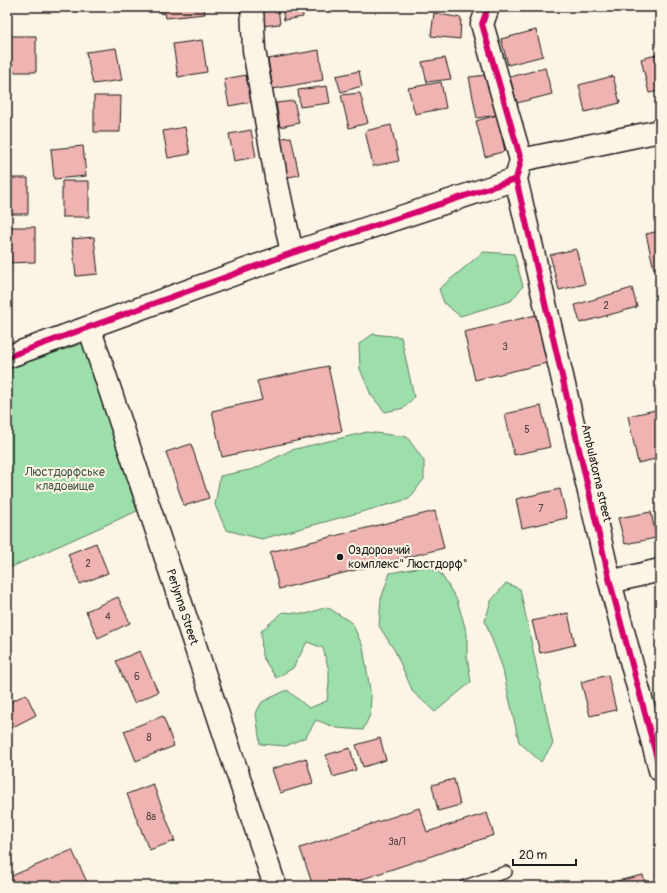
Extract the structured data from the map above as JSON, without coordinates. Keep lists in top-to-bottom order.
{
  "streets": {
    "street": ["Ambulatorna street", "Perlynna Street"]
  },
  "parks": ["Люстдорфське кладовище"],
  "places": ["Оздоровчий комплекс\" Люстдорф\""],
  "house_numbers": [
    "2",
    "3",
    "5",
    "7",
    "2",
    "4",
    "6",
    "8",
    "8а",
    "3а/1"
  ],
  "scale_bar": "20 m"
}
